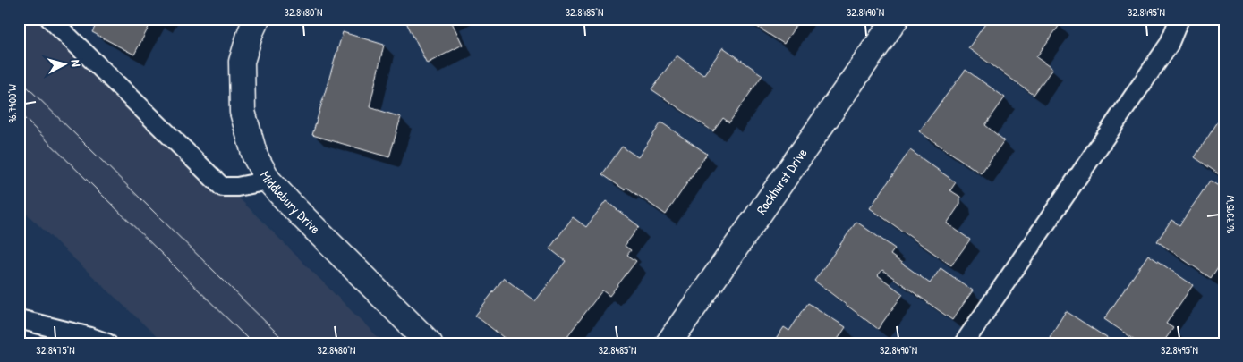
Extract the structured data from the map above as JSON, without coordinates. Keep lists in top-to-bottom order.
{
  "streets": {
    "street": ["Rockhurst Drive", "Middlebury Drive"]
  },
  "north": "right",
  "coordinates": [
    "32.8480°N",
    "32.8485°N",
    "32.8490°N",
    "32.8495°N",
    "96.7400°W",
    "96.7395°W",
    "32.8475°N"
  ]
}
